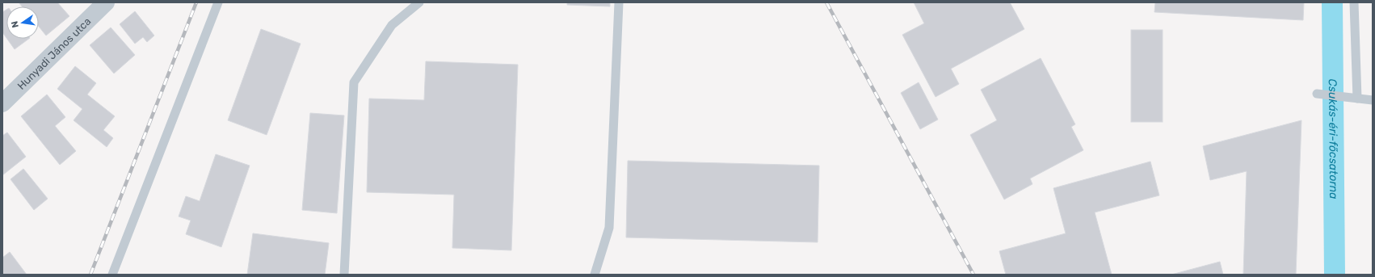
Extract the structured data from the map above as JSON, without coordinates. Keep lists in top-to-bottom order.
{
  "streets": {
    "street": ["Hunyadi János utca"]
  },
  "water": ["Csukás-éri-főcsatorna"],
  "north": "left"
}
